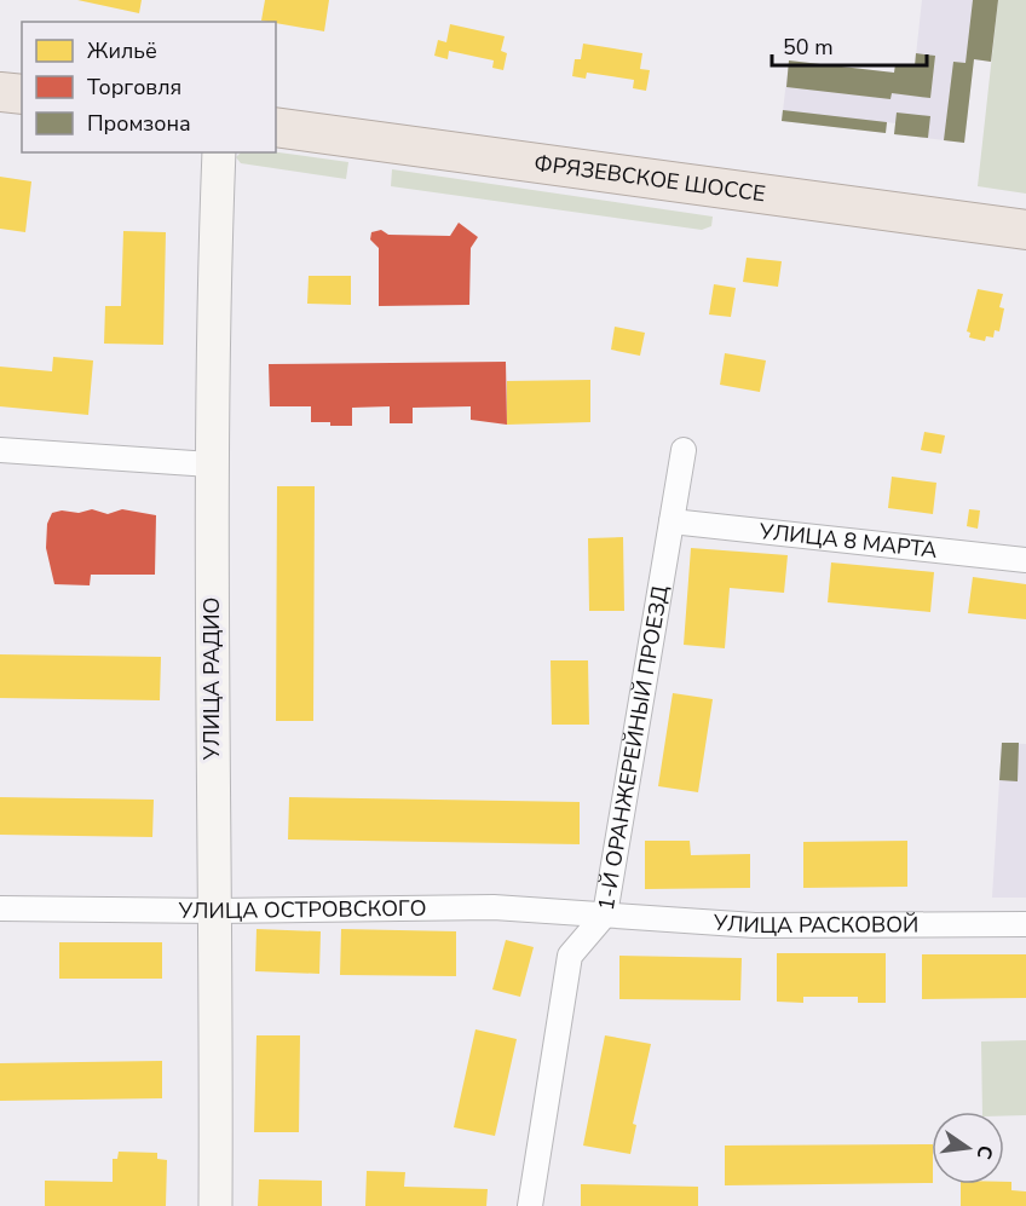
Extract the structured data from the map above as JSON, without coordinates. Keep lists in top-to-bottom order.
{
  "streets": {
    "highway": ["ФРЯЗЕВСКОЕ ШОССЕ"],
    "main road": ["УЛИЦА РАДИО"],
    "street": [
      "УЛИЦА 8 МАРТА",
      "1-Й ОРАНЖЕРЕЙНЫЙ ПРОЕЗД",
      "УЛИЦА ОСТРОВСКОГО",
      "УЛИЦА РАСКОВОЙ"
    ]
  },
  "crossings": [
    ["УЛИЦА 8 МАРТА", "1-Й ОРАНЖЕРЕЙНЫЙ ПРОЕЗД"],
    ["УЛИЦА РАДИО", "УЛИЦА ОСТРОВСКОГО"],
    ["1-Й ОРАНЖЕРЕЙНЫЙ ПРОЕЗД", "УЛИЦА ОСТРОВСКОГО"],
    ["1-Й ОРАНЖЕРЕЙНЫЙ ПРОЕЗД", "УЛИЦА РАСКОВОЙ"],
    ["УЛИЦА ОСТРОВСКОГО", "УЛИЦА РАСКОВОЙ"]
  ],
  "legend": ["Жильё", "Торговля", "Промзона"],
  "scale_bar": "50 m",
  "north": "right"
}
